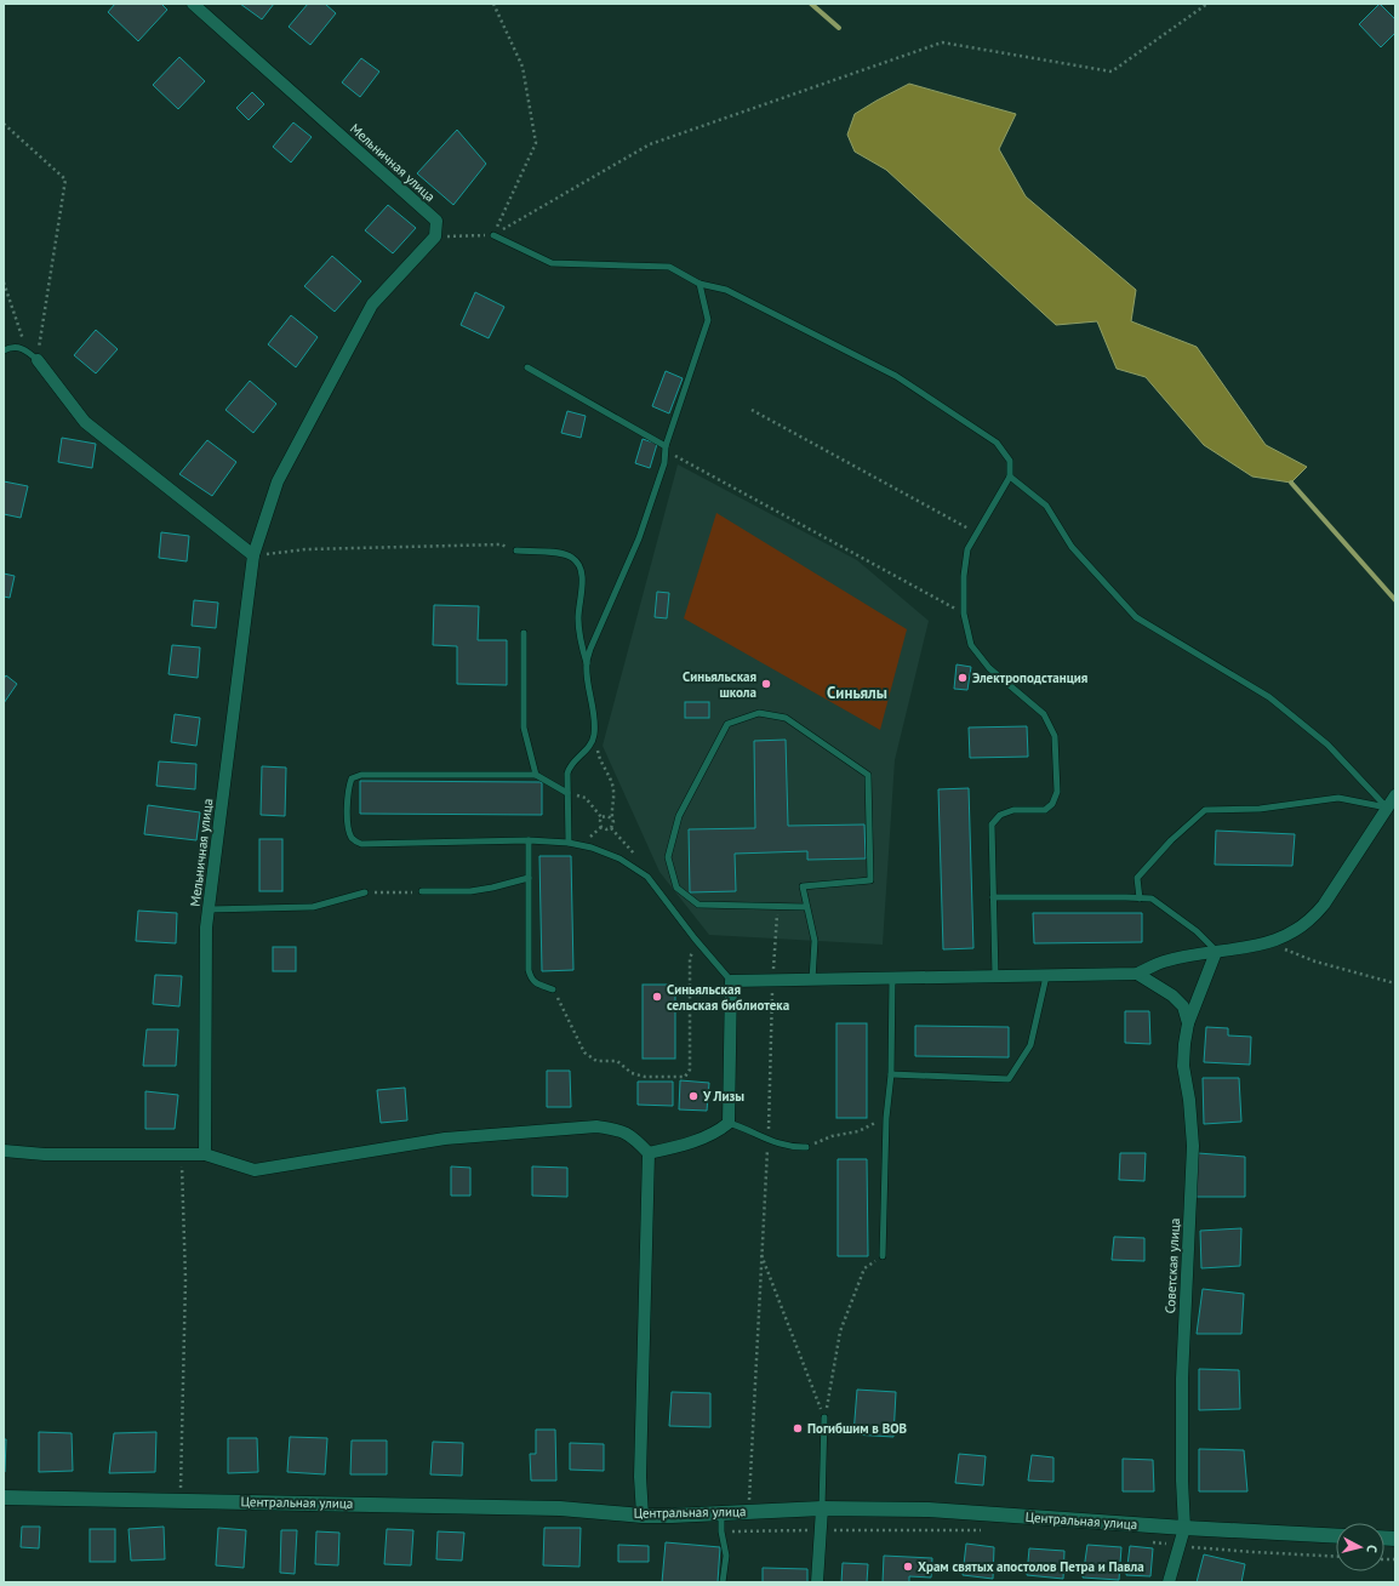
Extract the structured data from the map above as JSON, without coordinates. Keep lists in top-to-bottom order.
{
  "streets": {
    "street": ["Мельничная улица", "Советская улица", "Центральная улица"]
  },
  "crossings": [
    ["Советская улица", "Центральная улица"]
  ],
  "districts": ["Синьялы"],
  "places": [
    "Электроподстанция",
    "Синьяльская школа",
    "Синьяльская сельская библиотека",
    "У Лизы",
    "Погибшим в ВОВ",
    "Храм святых апостолов Петра и Павла"
  ],
  "north": "right"
}
